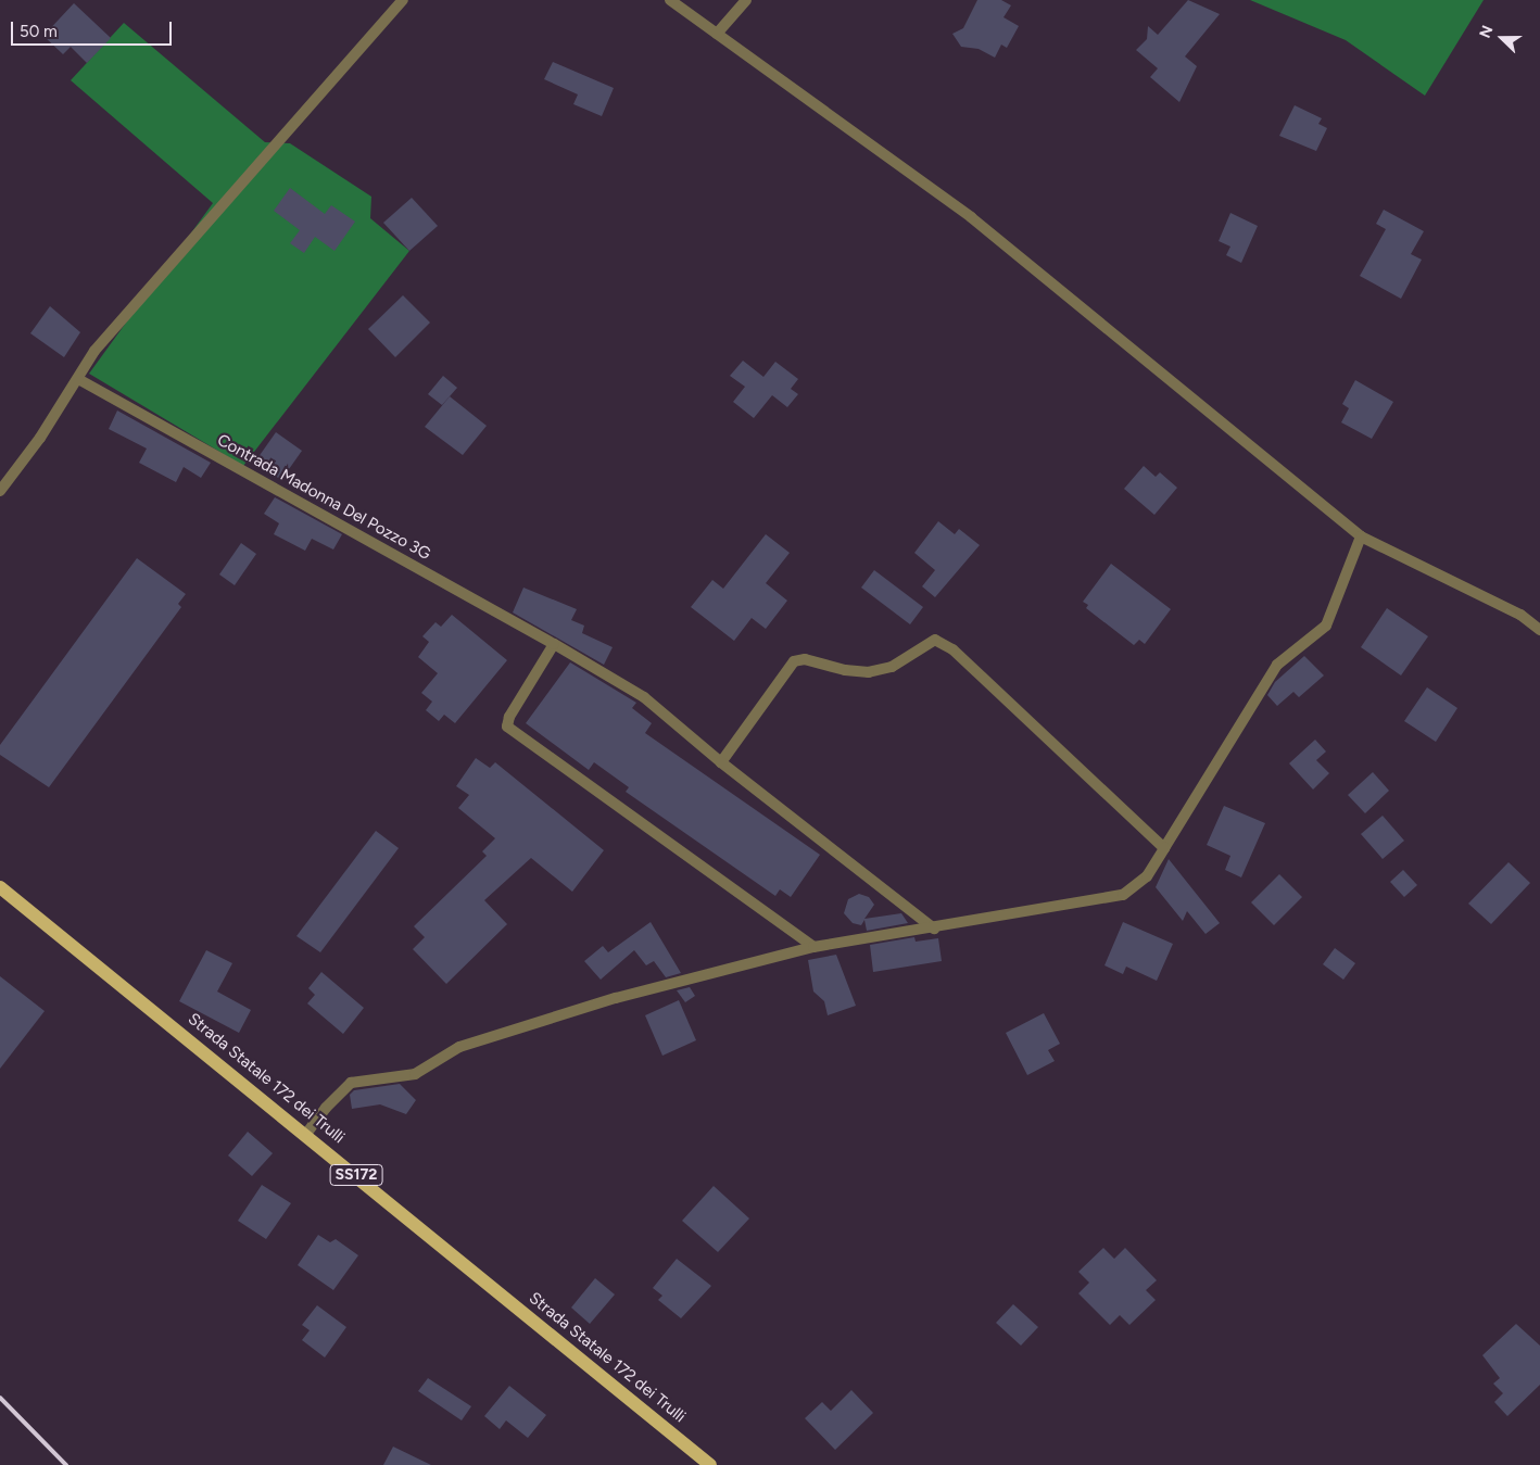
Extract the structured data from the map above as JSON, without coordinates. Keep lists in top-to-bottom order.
{
  "streets": {
    "main road": ["Strada Statale 172 dei Trulli", "SS172"],
    "street": ["Contrada Madonna Del Pozzo 3G"]
  },
  "scale_bar": "50 m",
  "north": "left"
}
